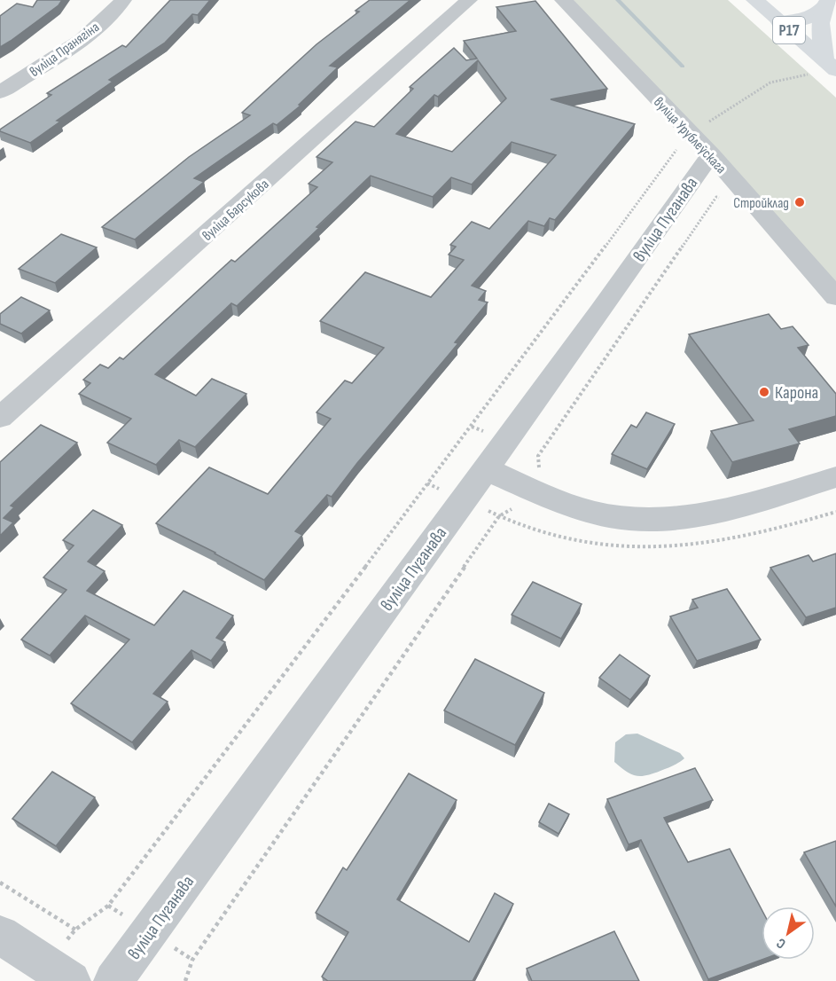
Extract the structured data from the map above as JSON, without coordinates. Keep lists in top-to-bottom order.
{
  "streets": {
    "main road": ["Р17"],
    "street": [
      "вуліца Пранягіна",
      "вуліца Урублеўскага",
      "вуліца Барсукова",
      "вуліца Пуганава"
    ]
  },
  "crossings": [
    ["вуліца Урублеўскага", "вуліца Пуганава"]
  ],
  "places": ["Стройклад", "Карона"],
  "north": "bottom left"
}
